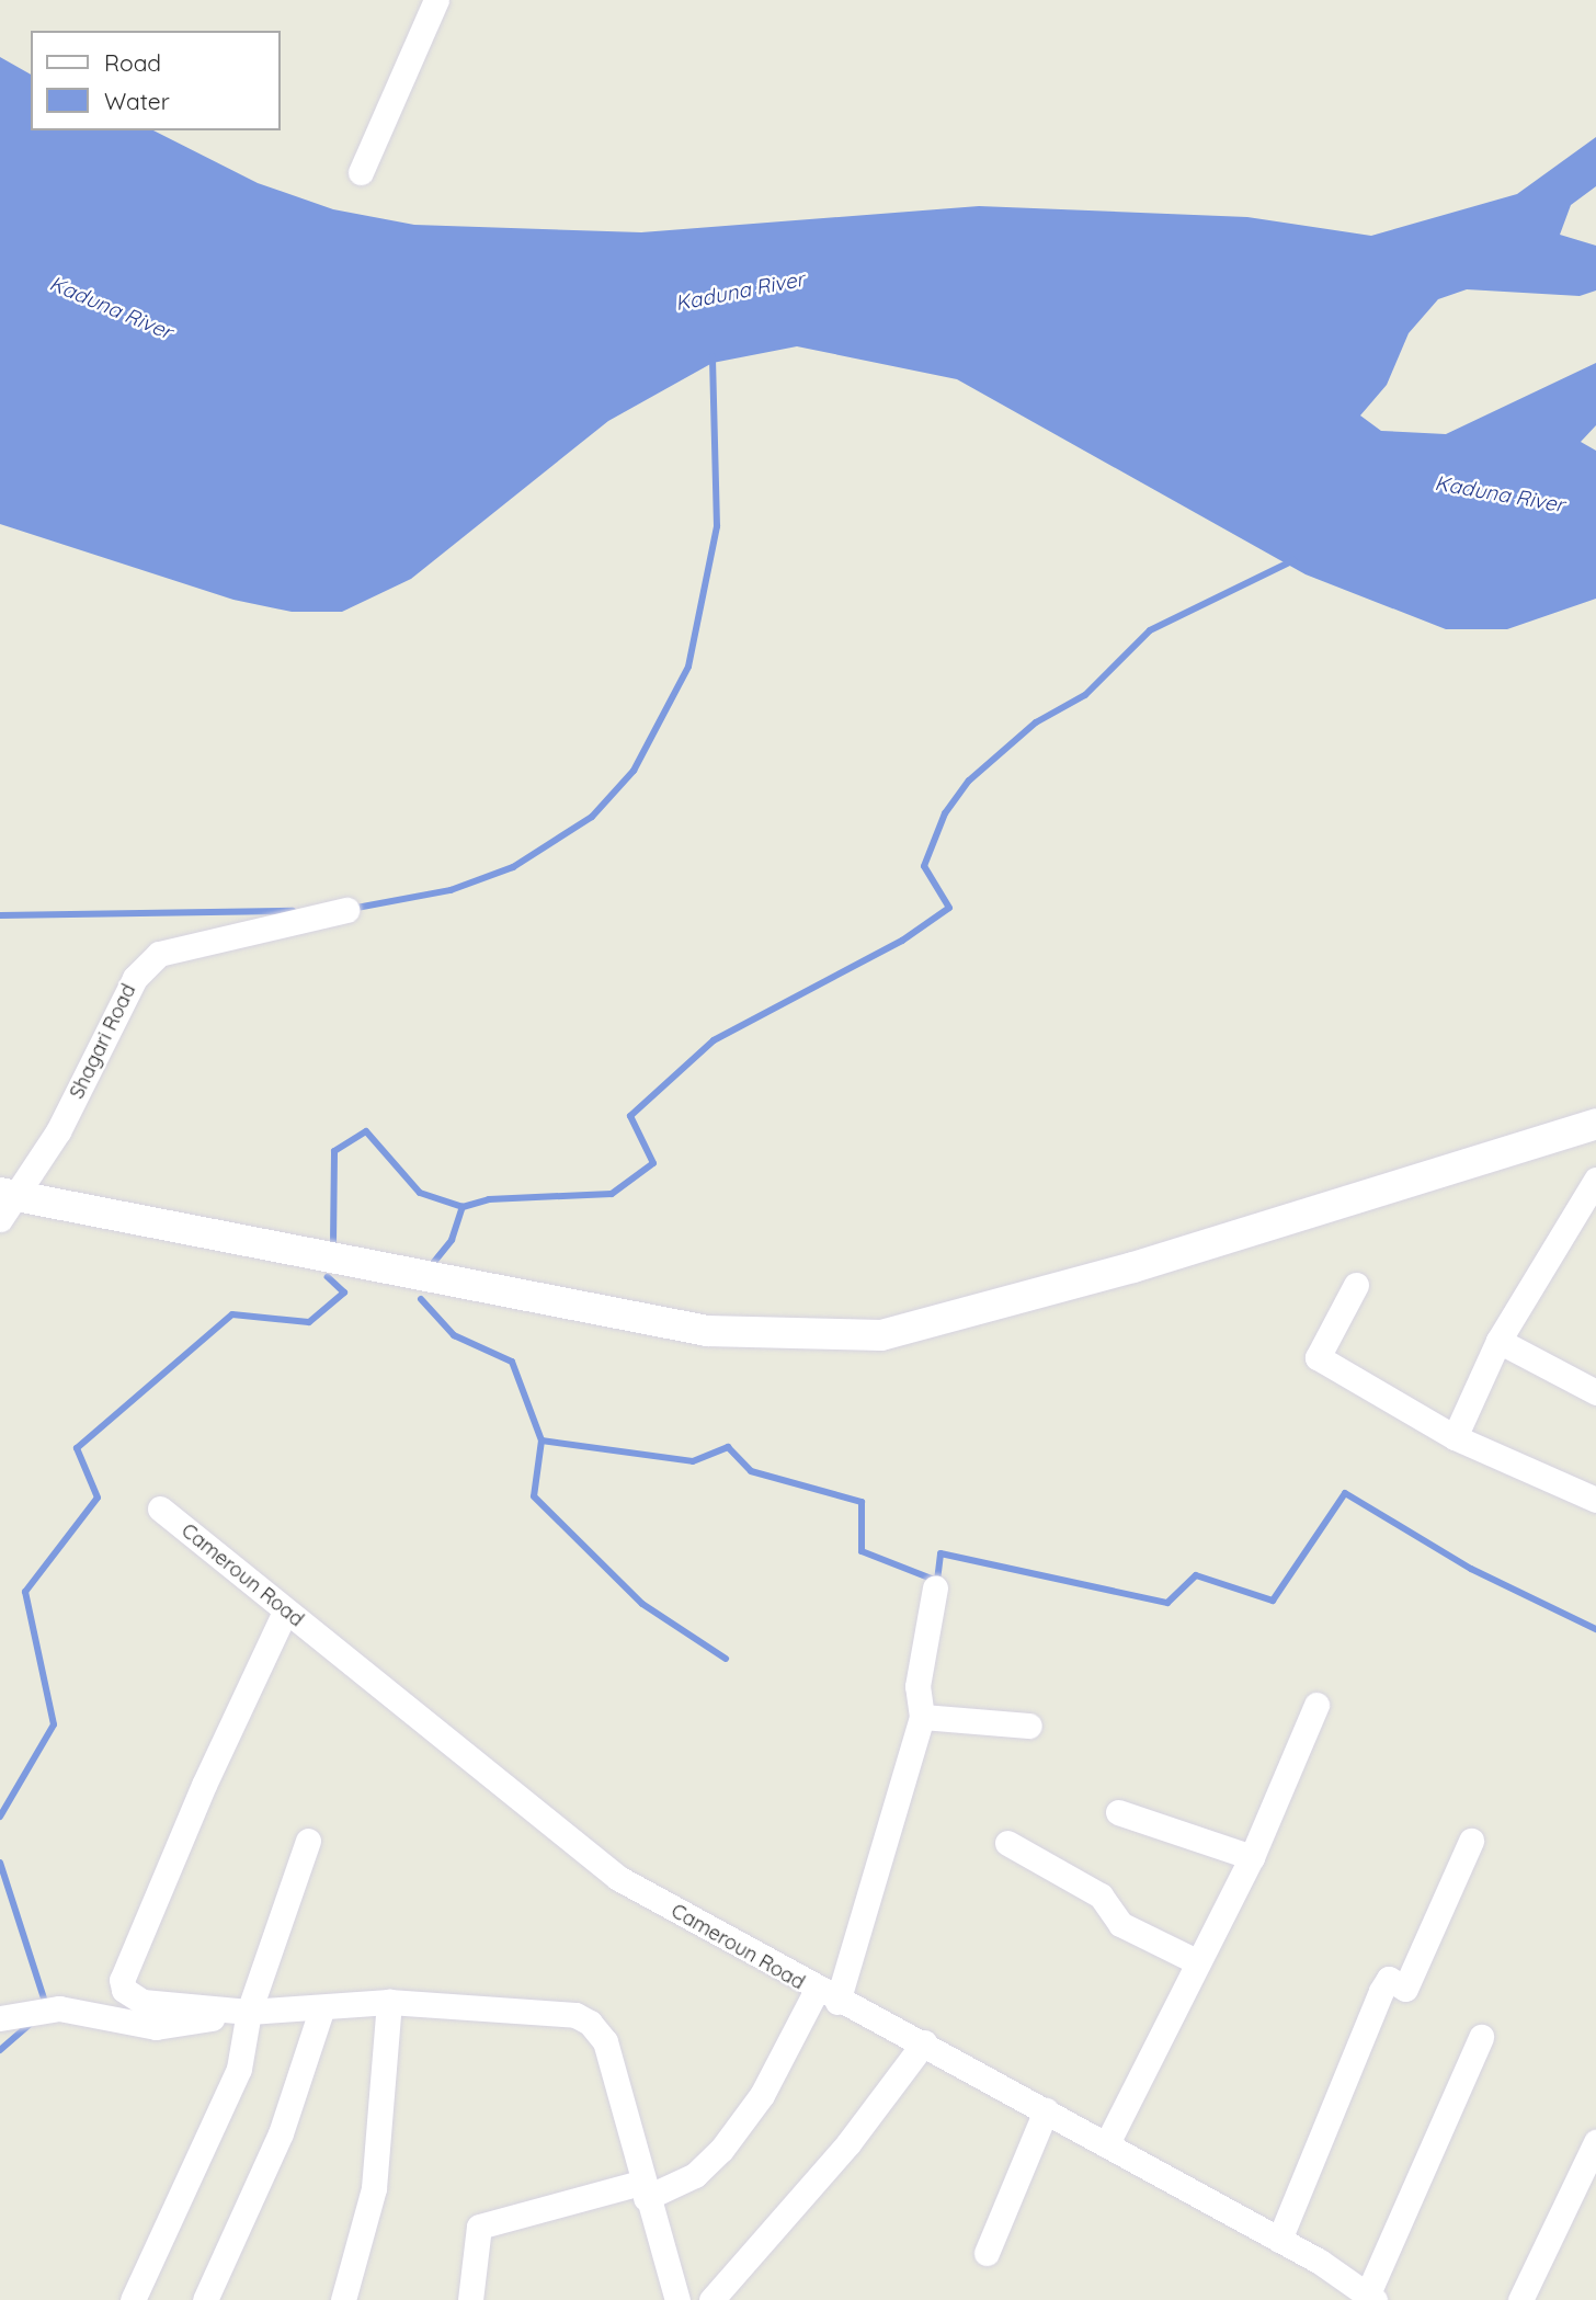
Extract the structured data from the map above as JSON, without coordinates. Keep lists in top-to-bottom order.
{
  "streets": {
    "street": ["Shagari Road", "Cameroun Road"]
  },
  "water": ["Kaduna River"],
  "legend": ["Road", "Water"]
}
